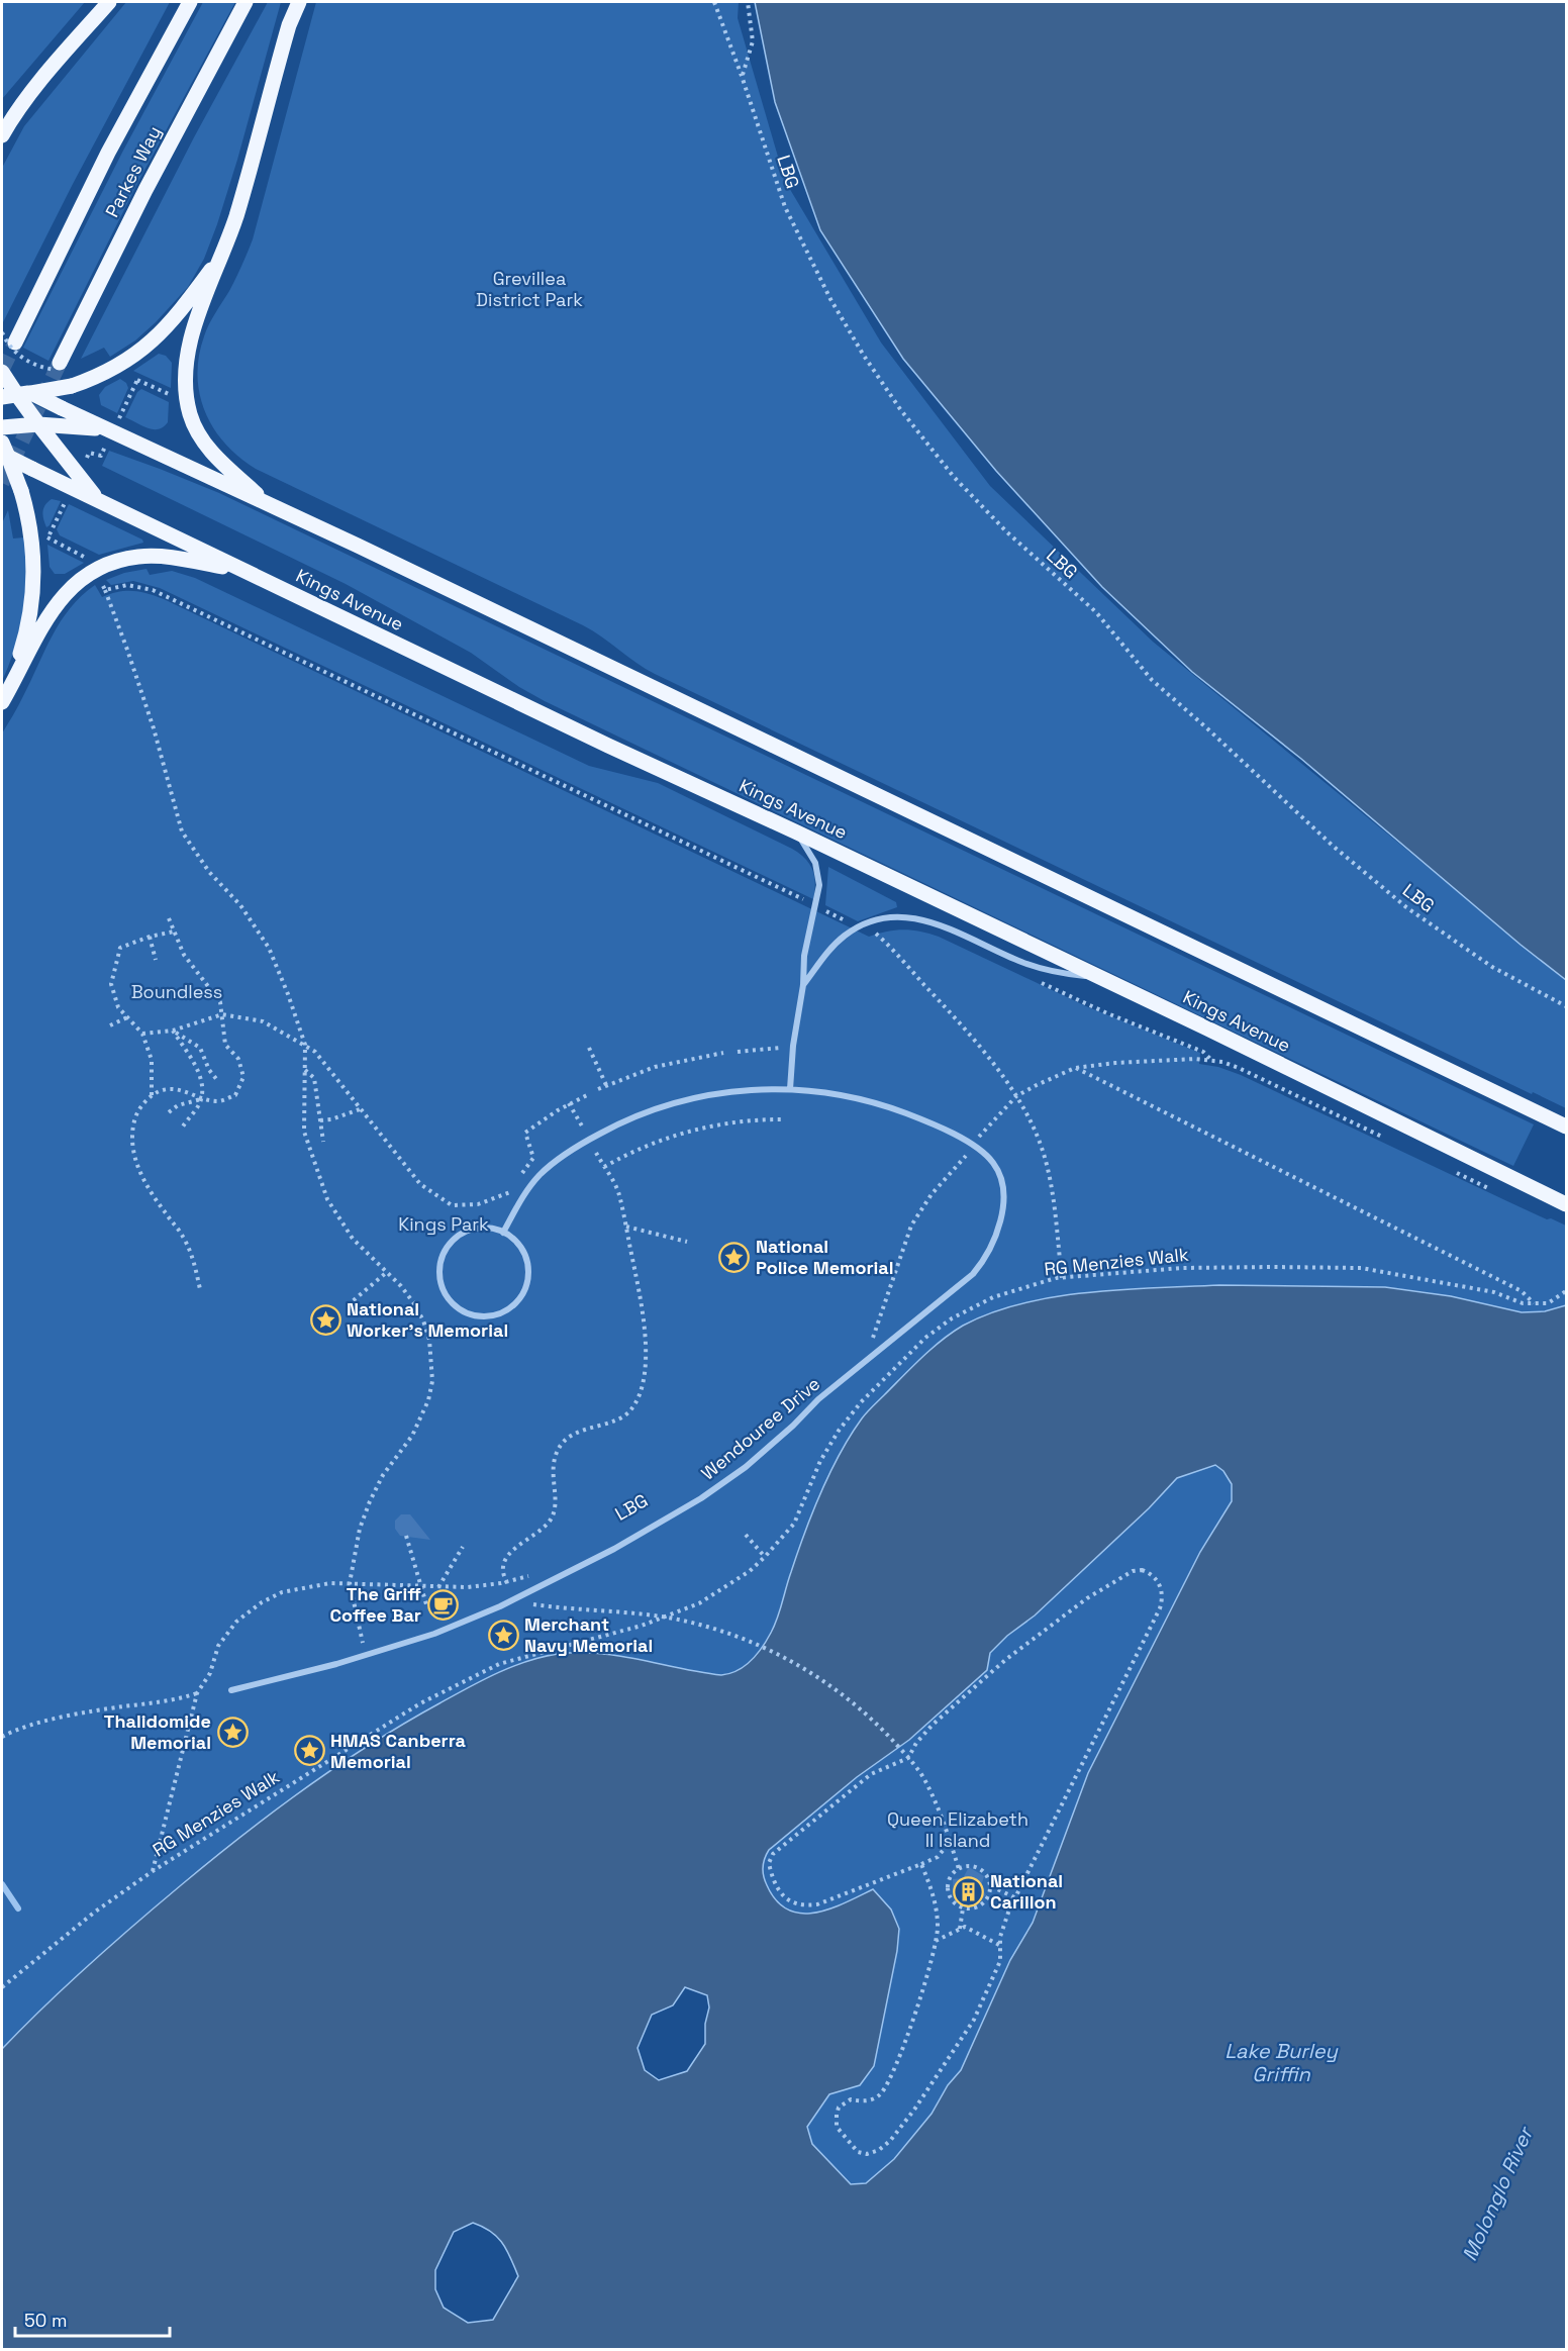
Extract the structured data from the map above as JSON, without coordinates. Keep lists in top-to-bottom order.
{
  "streets": {
    "main road": ["Parkes Way", "Kings Avenue"],
    "street": ["Wendouree Drive"],
    "path": ["LBG", "RG Menzies Walk"]
  },
  "water": ["Lake Burley Griffin", "Molonglo River"],
  "parks": [
    "Grevillea District Park",
    "Boundless",
    "Kings Park",
    "Queen Elizabeth II Island"
  ],
  "places": {
    "place": [
      "National Police Memorial",
      "National Worker’s Memorial",
      "Merchant Navy Memorial",
      "Thalidomide Memorial",
      "HMAS Canberra Memorial"
    ],
    "cafe": ["The Griff Coffee Bar"],
    "building": ["National Carillon"]
  },
  "scale_bar": "50 m"
}
